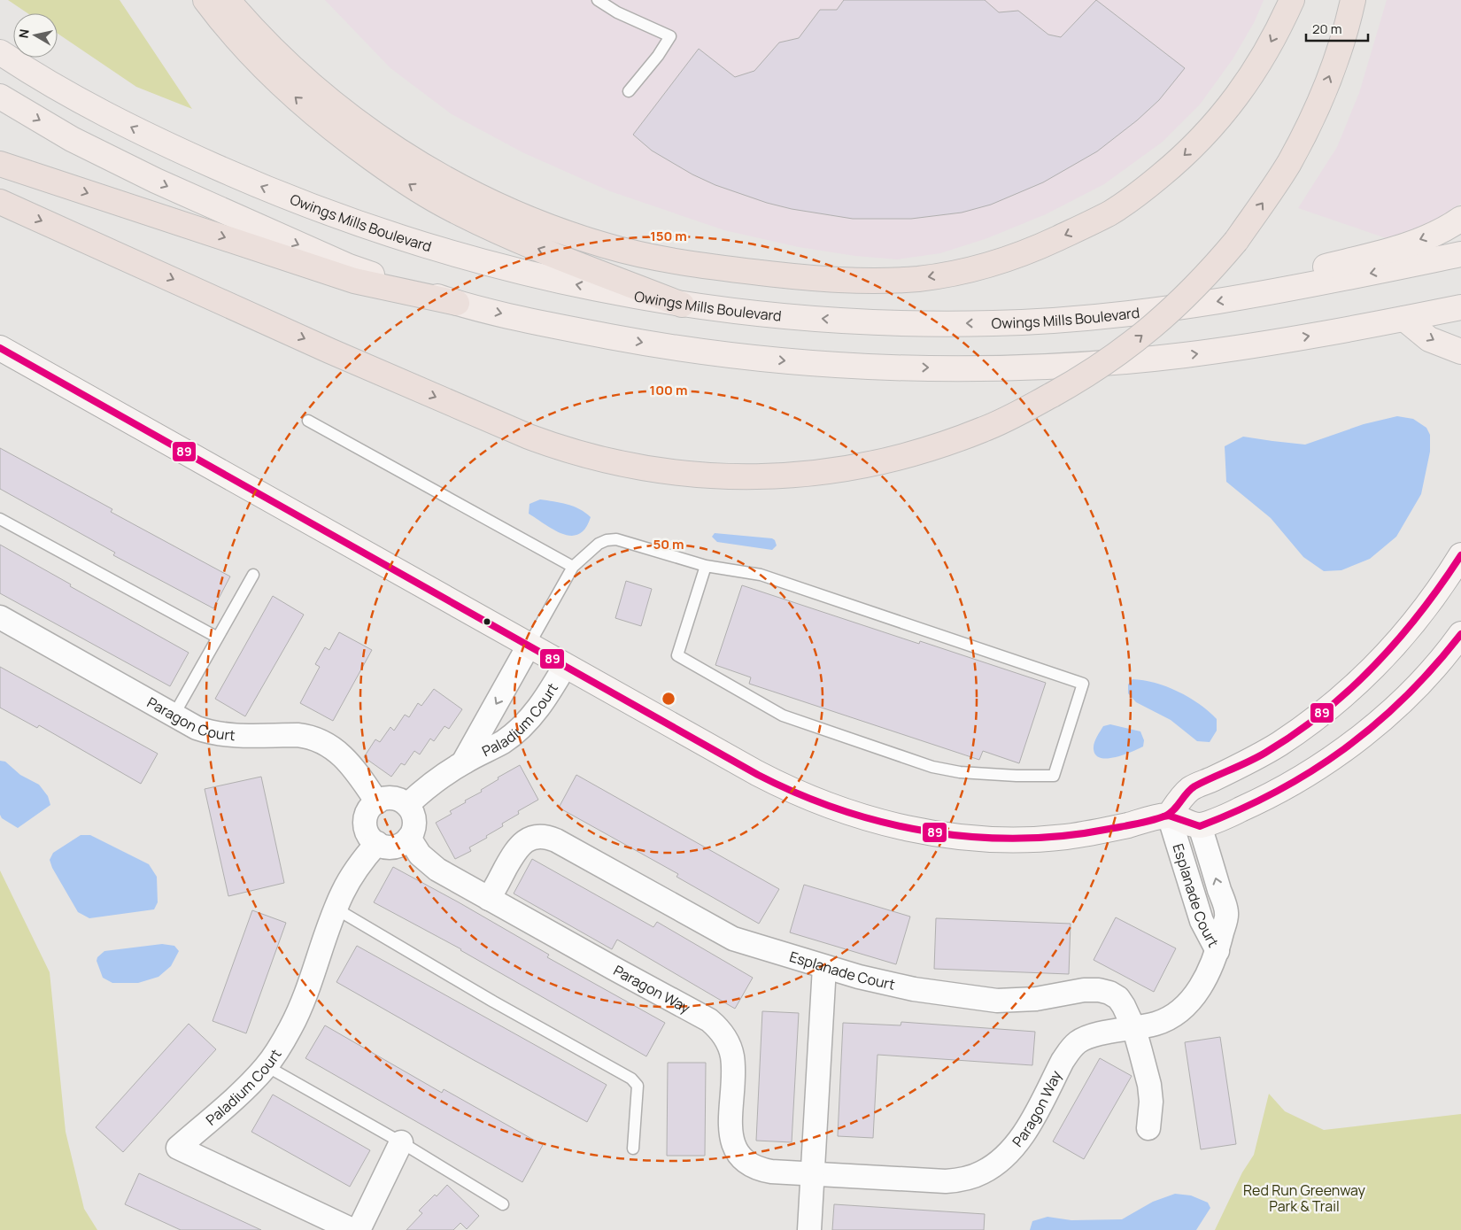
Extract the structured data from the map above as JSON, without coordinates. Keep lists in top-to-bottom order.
{
  "streets": {
    "main road": ["Owings Mills Boulevard"],
    "street": [
      "Paragon Court",
      "Paladium Court",
      "Esplanade Court",
      "Paragon Way"
    ]
  },
  "crossings": [
    ["Paragon Court", "Paladium Court"],
    ["Paragon Court", "Paragon Way"],
    ["Paladium Court", "Paragon Way"],
    ["Esplanade Court", "Paragon Way"]
  ],
  "parks": ["Red Run Greenway Park & Trail"],
  "lines": ["transit line 89"],
  "scale_bar": "20 m",
  "north": "left",
  "rings": ["150 m", "100 m", "50 m"]
}
